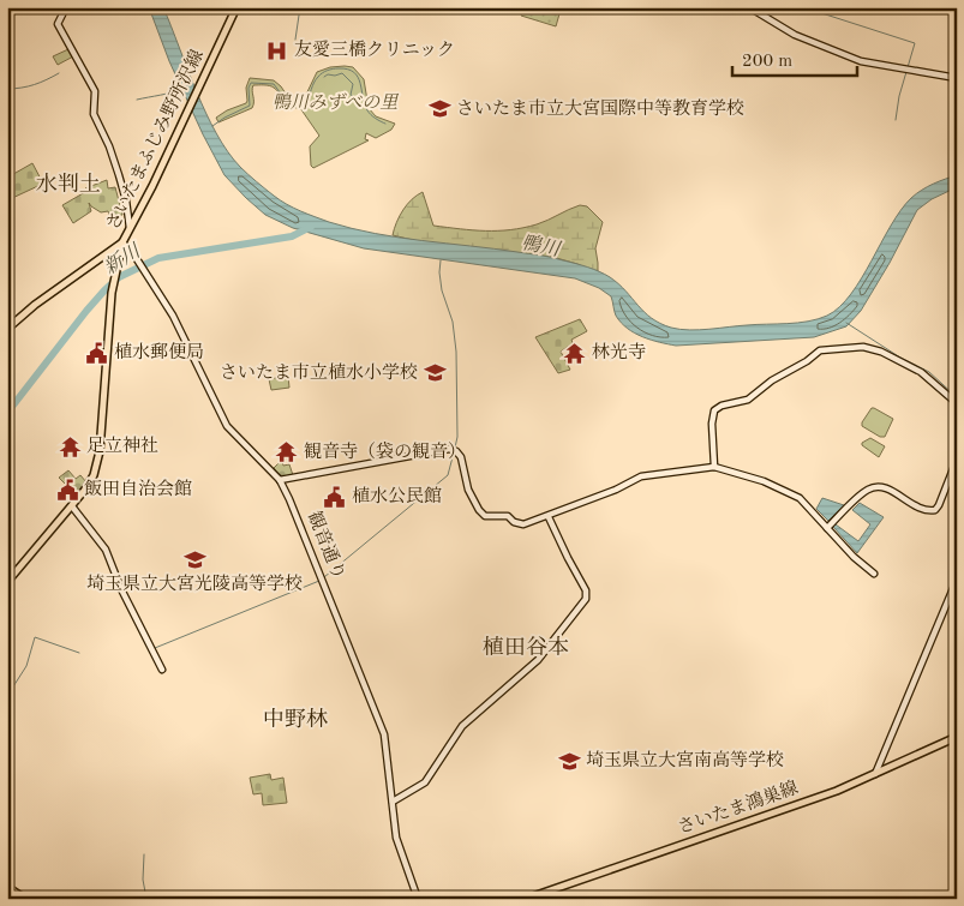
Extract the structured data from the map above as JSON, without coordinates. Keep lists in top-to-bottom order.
{
  "streets": {
    "main road": ["さいたまふじみ野所沢線", "さいたま鴻巣線"],
    "street": ["観音通り"]
  },
  "crossings": [
    ["さいたまふじみ野所沢線", "観音通り"]
  ],
  "districts": ["水判土", "植田谷本", "中野林"],
  "water": ["鴨川", "新川"],
  "parks": ["鴨川みずべの里"],
  "places": {
    "hospital": ["友愛三橋クリニック"],
    "school or university": [
      "さいたま市立大宮国際中等教育学校",
      "さいたま市立植水小学校",
      "埼玉県立大宮光陵高等学校",
      "埼玉県立大宮南高等学校"
    ],
    "public building": ["植水郵便局", "飯田自治会館", "植水公民館"],
    "temple": ["林光寺", "足立神社", "観音寺（袋の観音）"]
  },
  "scale_bar": "200 m"
}
